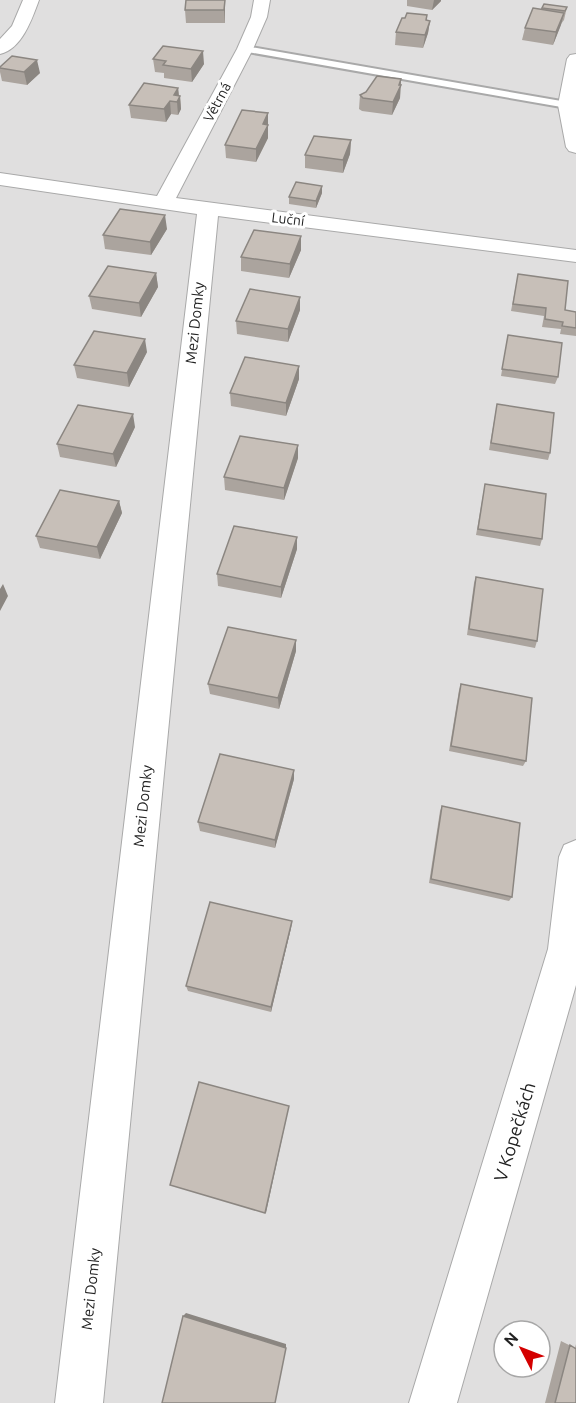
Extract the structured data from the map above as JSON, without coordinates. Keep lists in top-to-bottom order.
{
  "streets": {
    "street": [
      "Větrná",
      "Luční",
      "Mezi Domky",
      "V Kopečkách"
    ]
  },
  "crossings": [
    ["Větrná", "Luční"],
    ["Luční", "Mezi Domky"]
  ],
  "north": "top left"
}
